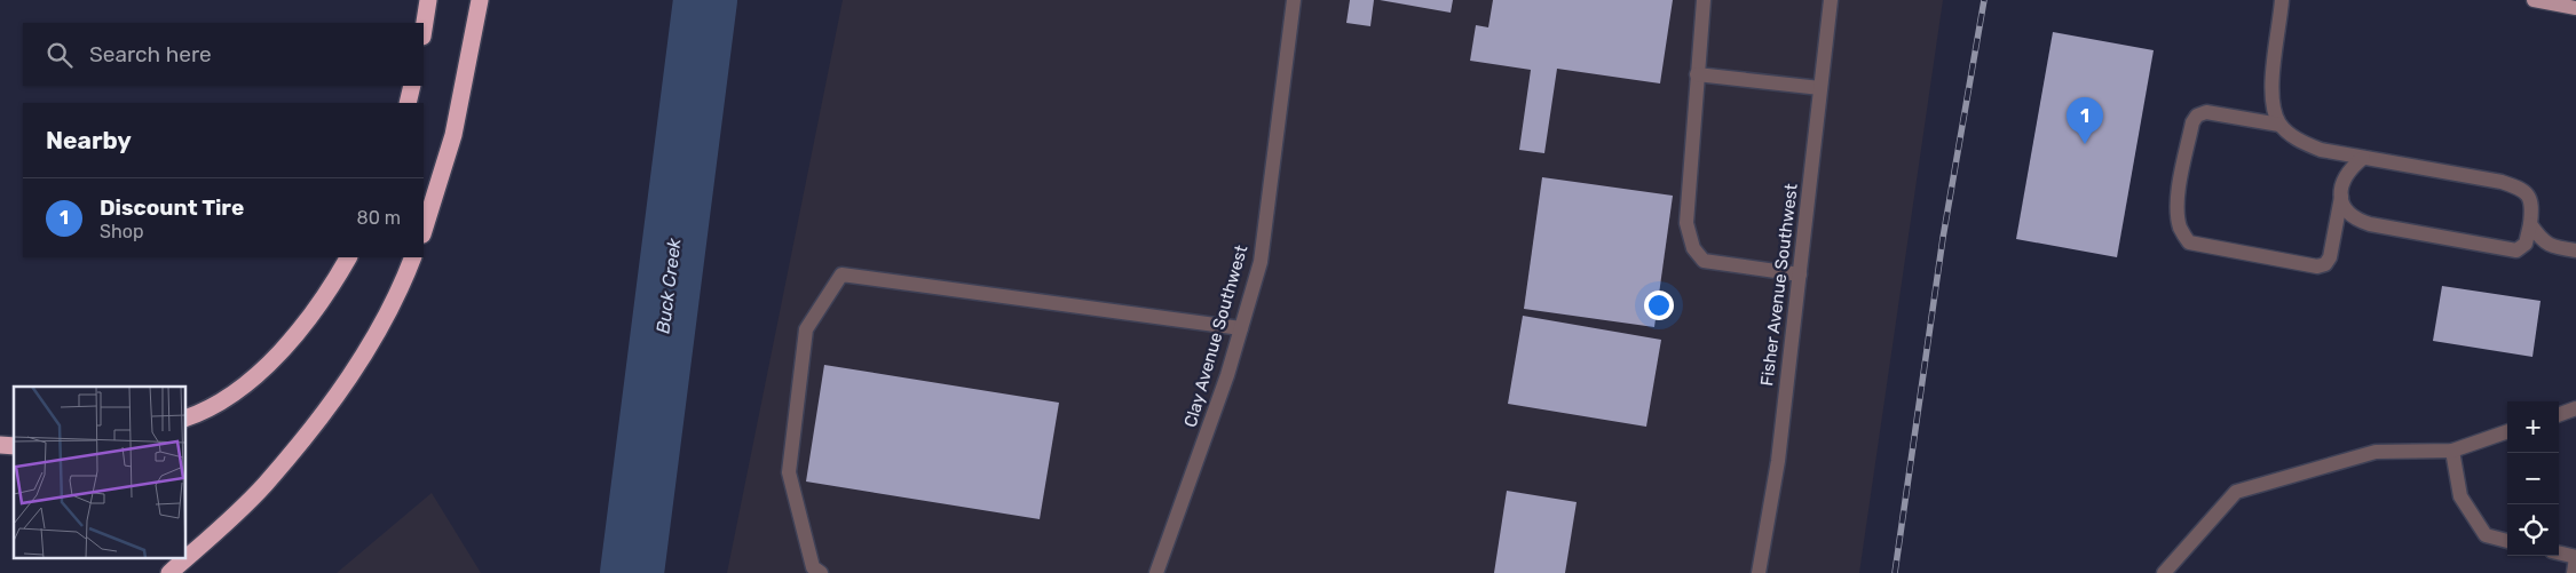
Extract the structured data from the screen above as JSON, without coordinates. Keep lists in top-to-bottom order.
{
  "streets": {
    "street": ["Fisher Avenue Southwest", "Clay Avenue Southwest"]
  },
  "water": ["Buck Creek"],
  "page": {
    "search": "Search here",
    "pins": "1",
    "heading": "Nearby",
    "list": [
      {
        "mark": "1",
        "name": "Discount Tire",
        "note": "Shop",
        "value": "80 m"
      }
    ],
    "map_buttons": ["+", "−"]
  }
}
